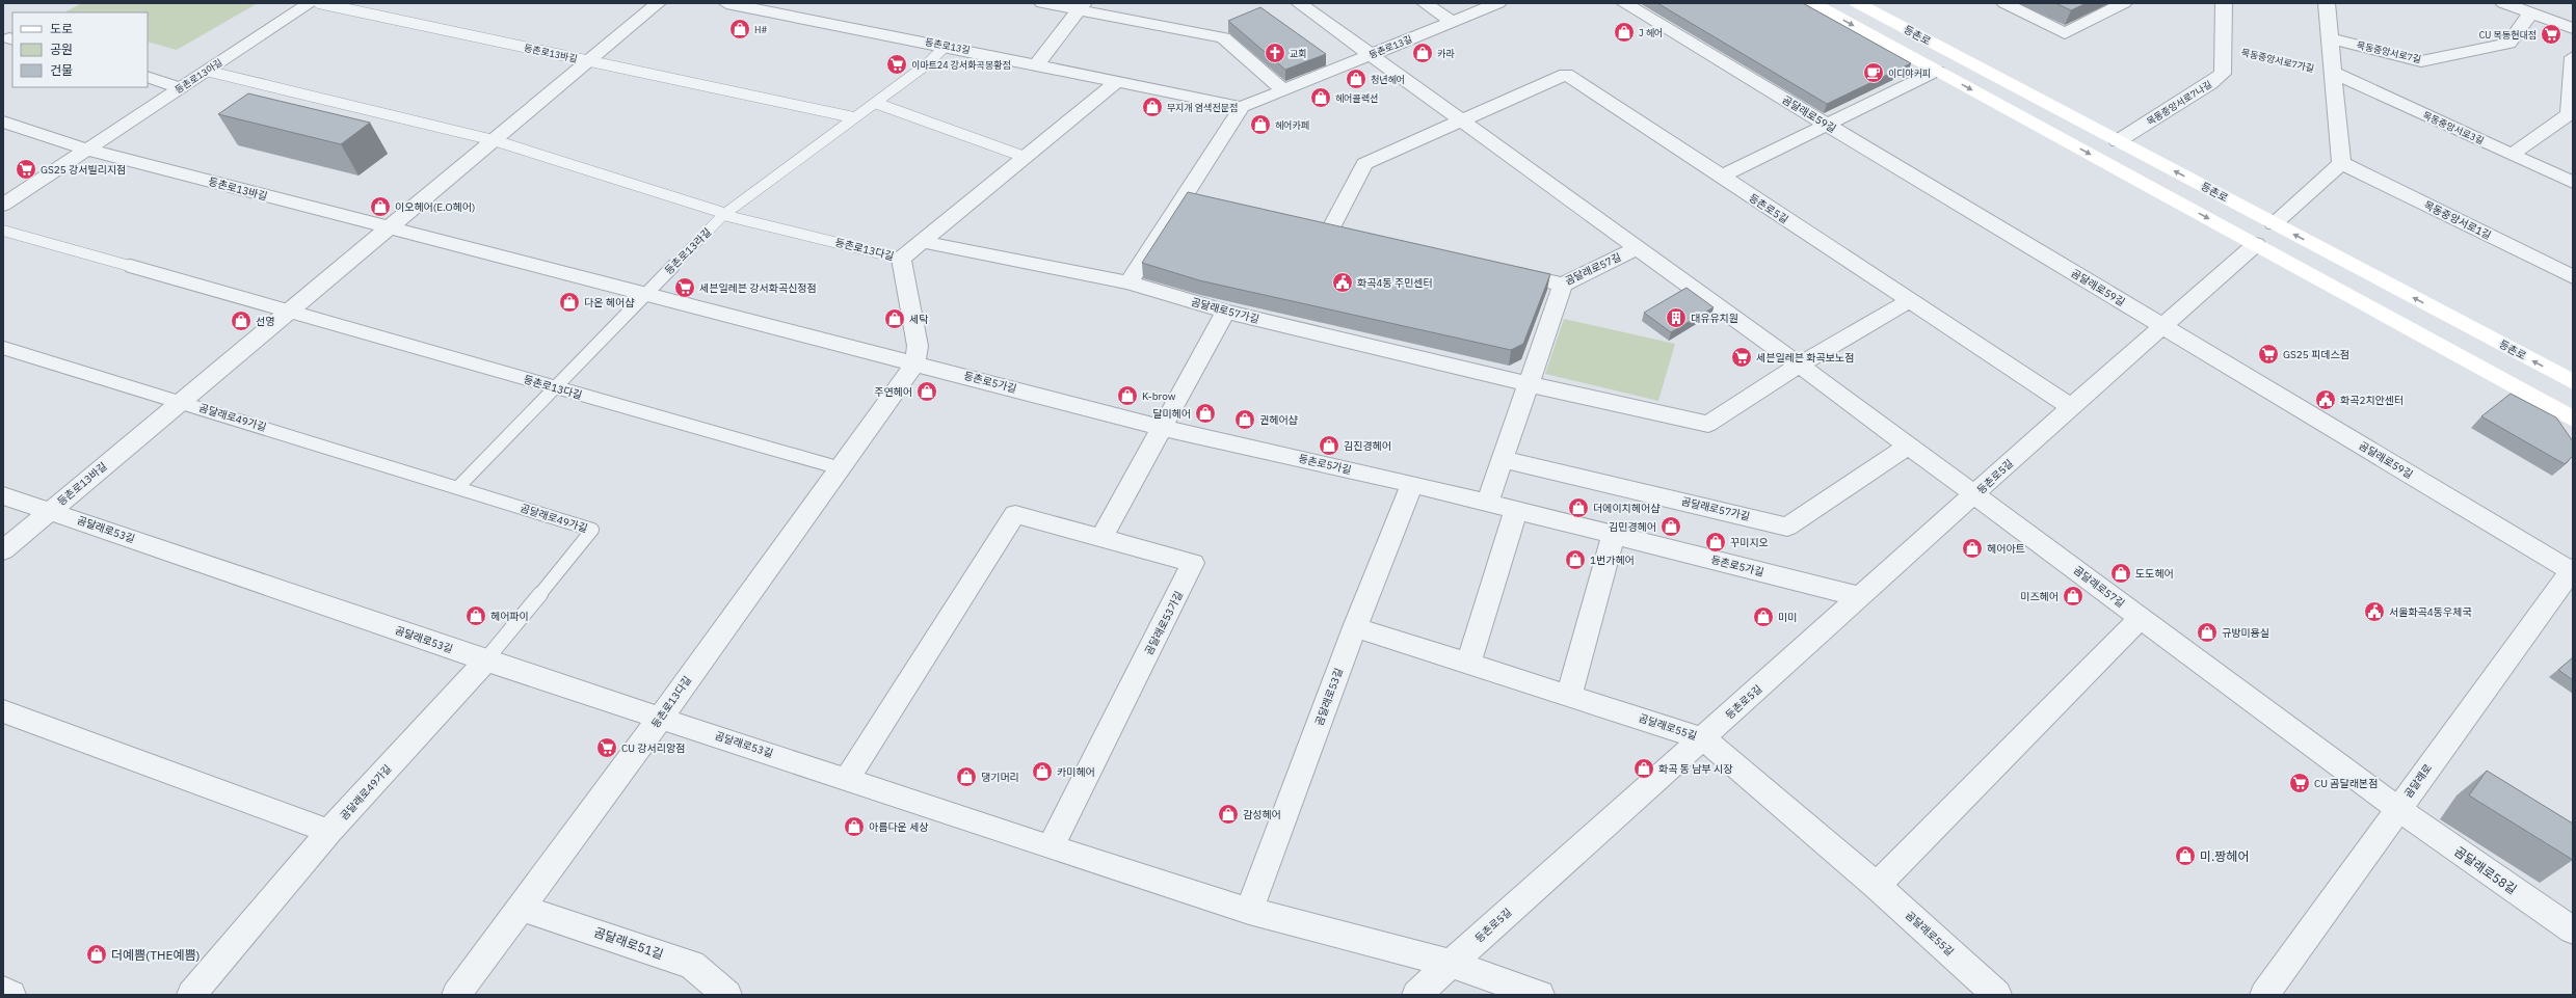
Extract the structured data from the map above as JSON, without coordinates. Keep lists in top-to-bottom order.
{
  "streets": {
    "main road": ["등촌로"],
    "street": [
      "등촌로13길",
      "목동중앙서로7길",
      "등촌로13바길",
      "등촌로13아길",
      "목동중앙서로7나길",
      "곰달래로59길",
      "목동중앙서로3길",
      "등촌로5길",
      "목동중앙서로1길",
      "등촌로13다길",
      "곰달래로57길",
      "곰달래로57가길",
      "등촌로5가길",
      "곰달래로49가길",
      "곰달래로53길",
      "곰달래로53가길",
      "곰달래로55길",
      "곰달래로",
      "곰달래로58길",
      "곰달래로51길"
    ],
    "lane": ["등촌로13라길"],
    "path": ["목동중앙서로7가길"]
  },
  "crossings": [
    ["등촌로", "목동중앙서로7나길"],
    ["등촌로", "등촌로5길"],
    ["등촌로13길", "등촌로13다길"],
    ["등촌로13길", "등촌로13라길"],
    ["등촌로13길", "곰달래로57길"],
    ["등촌로13바길", "등촌로13아길"],
    ["등촌로13바길", "등촌로13다길"],
    ["등촌로13바길", "등촌로13라길"],
    ["등촌로13바길", "곰달래로49가길"],
    ["등촌로13바길", "곰달래로53길"],
    ["목동중앙서로7가길", "목동중앙서로7나길"],
    ["목동중앙서로7가길", "목동중앙서로3길"],
    ["곰달래로59길", "등촌로5길"],
    ["곰달래로59길", "곰달래로"],
    ["등촌로5길", "곰달래로57길"],
    ["등촌로5길", "등촌로5가길"],
    ["등촌로5길", "곰달래로53길"],
    ["등촌로5길", "곰달래로55길"],
    ["등촌로13다길", "등촌로13라길"],
    ["등촌로13다길", "곰달래로57가길"],
    ["등촌로13다길", "등촌로5가길"],
    ["등촌로13다길", "곰달래로53길"],
    ["등촌로13다길", "곰달래로51길"],
    ["등촌로13라길", "곰달래로49가길"],
    ["곰달래로57길", "곰달래로57가길"],
    ["곰달래로57길", "곰달래로"],
    ["곰달래로57길", "곰달래로58길"],
    ["등촌로5가길", "곰달래로53길"],
    ["곰달래로49가길", "곰달래로53길"],
    ["곰달래로53길", "곰달래로53가길"],
    ["곰달래로53길", "곰달래로55길"],
    ["곰달래로", "곰달래로58길"]
  ],
  "places": {
    "shop": [
      "H#",
      "J 헤어",
      "카라",
      "청년헤어",
      "헤어콜렉션",
      "무지개 염색전문점",
      "헤어카페",
      "이오헤어(E.O헤어)",
      "다온 헤어샵",
      "세탁",
      "선영",
      "주연헤어",
      "K-brow",
      "달미헤어",
      "권헤어샵",
      "김진경헤어",
      "더에이치헤어샵",
      "김민경헤어",
      "꾸미지오",
      "헤어아트",
      "1번가헤어",
      "도도헤어",
      "미즈헤어",
      "헤어파이",
      "미미",
      "규방미용실",
      "화곡 동 남부 시장",
      "카미헤어",
      "댕기머리",
      "감성헤어",
      "아름다운 세상",
      "미.짱헤어",
      "더예쁨(THE예쁨)"
    ],
    "supermarket": [
      "CU 목동현대점",
      "이마트24 강서화곡봉황점",
      "GS25 강서빌리지점",
      "세븐일레븐 강서화곡신정점",
      "GS25 피데스점",
      "세븐일레븐 화곡보노점",
      "CU 강서리앙점",
      "CU 곰달래본점"
    ],
    "church": ["교회"],
    "cafe": ["이디야커피"],
    "public building": ["화곡4동 주민센터", "화곡2치안센터", "서울화곡4동우체국"],
    "building": ["대유유치원"]
  },
  "legend": ["도로", "공원", "건물"]
}
